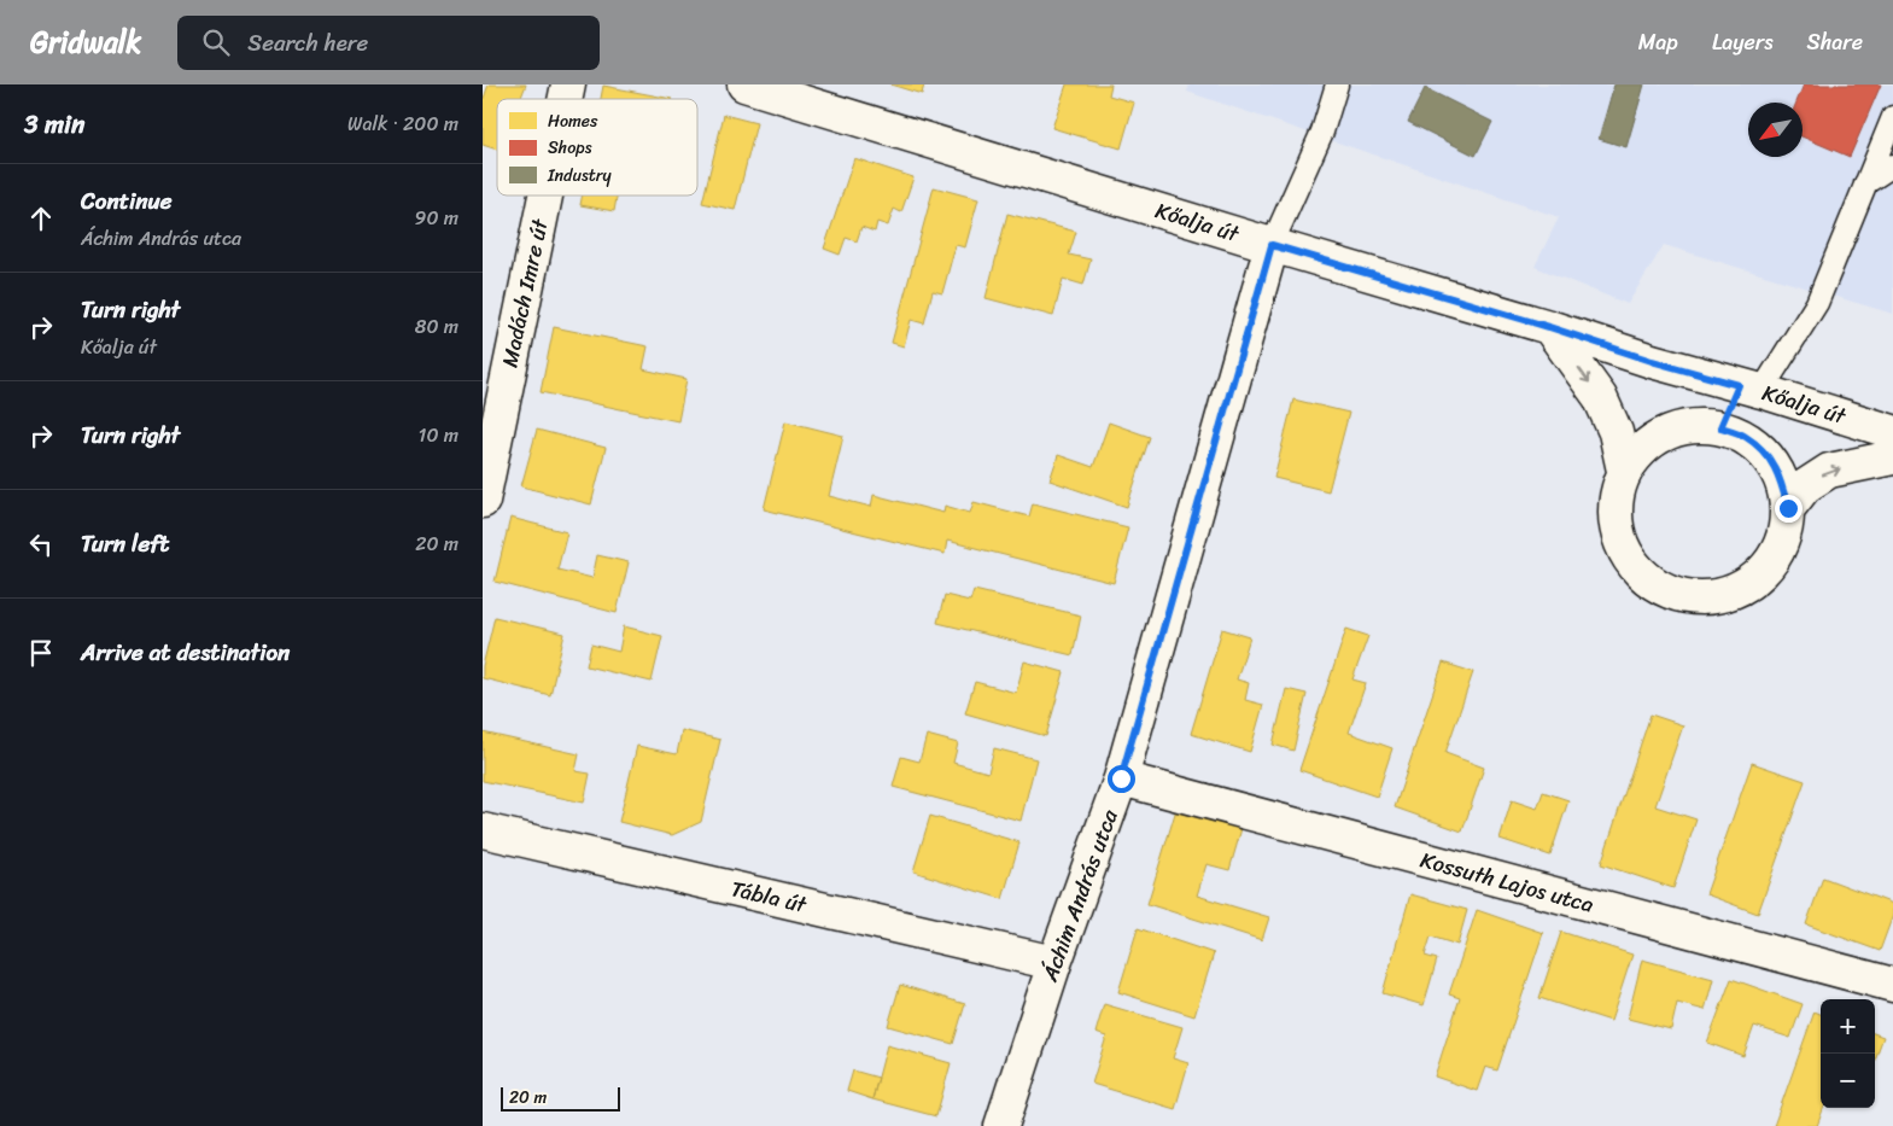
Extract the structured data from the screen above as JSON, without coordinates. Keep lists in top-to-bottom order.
{
  "streets": {
    "street": [
      "Kőalja út",
      "Madách Imre út",
      "Kossuth Lajos utca",
      "Áchim András utca",
      "Tábla út"
    ]
  },
  "crossings": [
    ["Kőalja út", "Áchim András utca"],
    ["Kossuth Lajos utca", "Áchim András utca"],
    ["Áchim András utca", "Tábla út"]
  ],
  "legend": ["Homes", "Shops", "Industry"],
  "scale_bar": "20 m",
  "north": "bottom left",
  "page": {
    "header": "Gridwalk",
    "search": "Search here",
    "nav": ["Map", "Layers", "Share"],
    "heading": ["3 min", "Walk · 200 m"],
    "list": [
      ["Continue", "Áchim András utca", "90 m"],
      ["Turn right", "Kőalja út", "80 m"],
      ["Turn right", "10 m"],
      ["Turn left", "20 m"],
      "Arrive at destination"
    ],
    "map_buttons": ["+", "−"],
    "scale": "20 m"
  }
}
